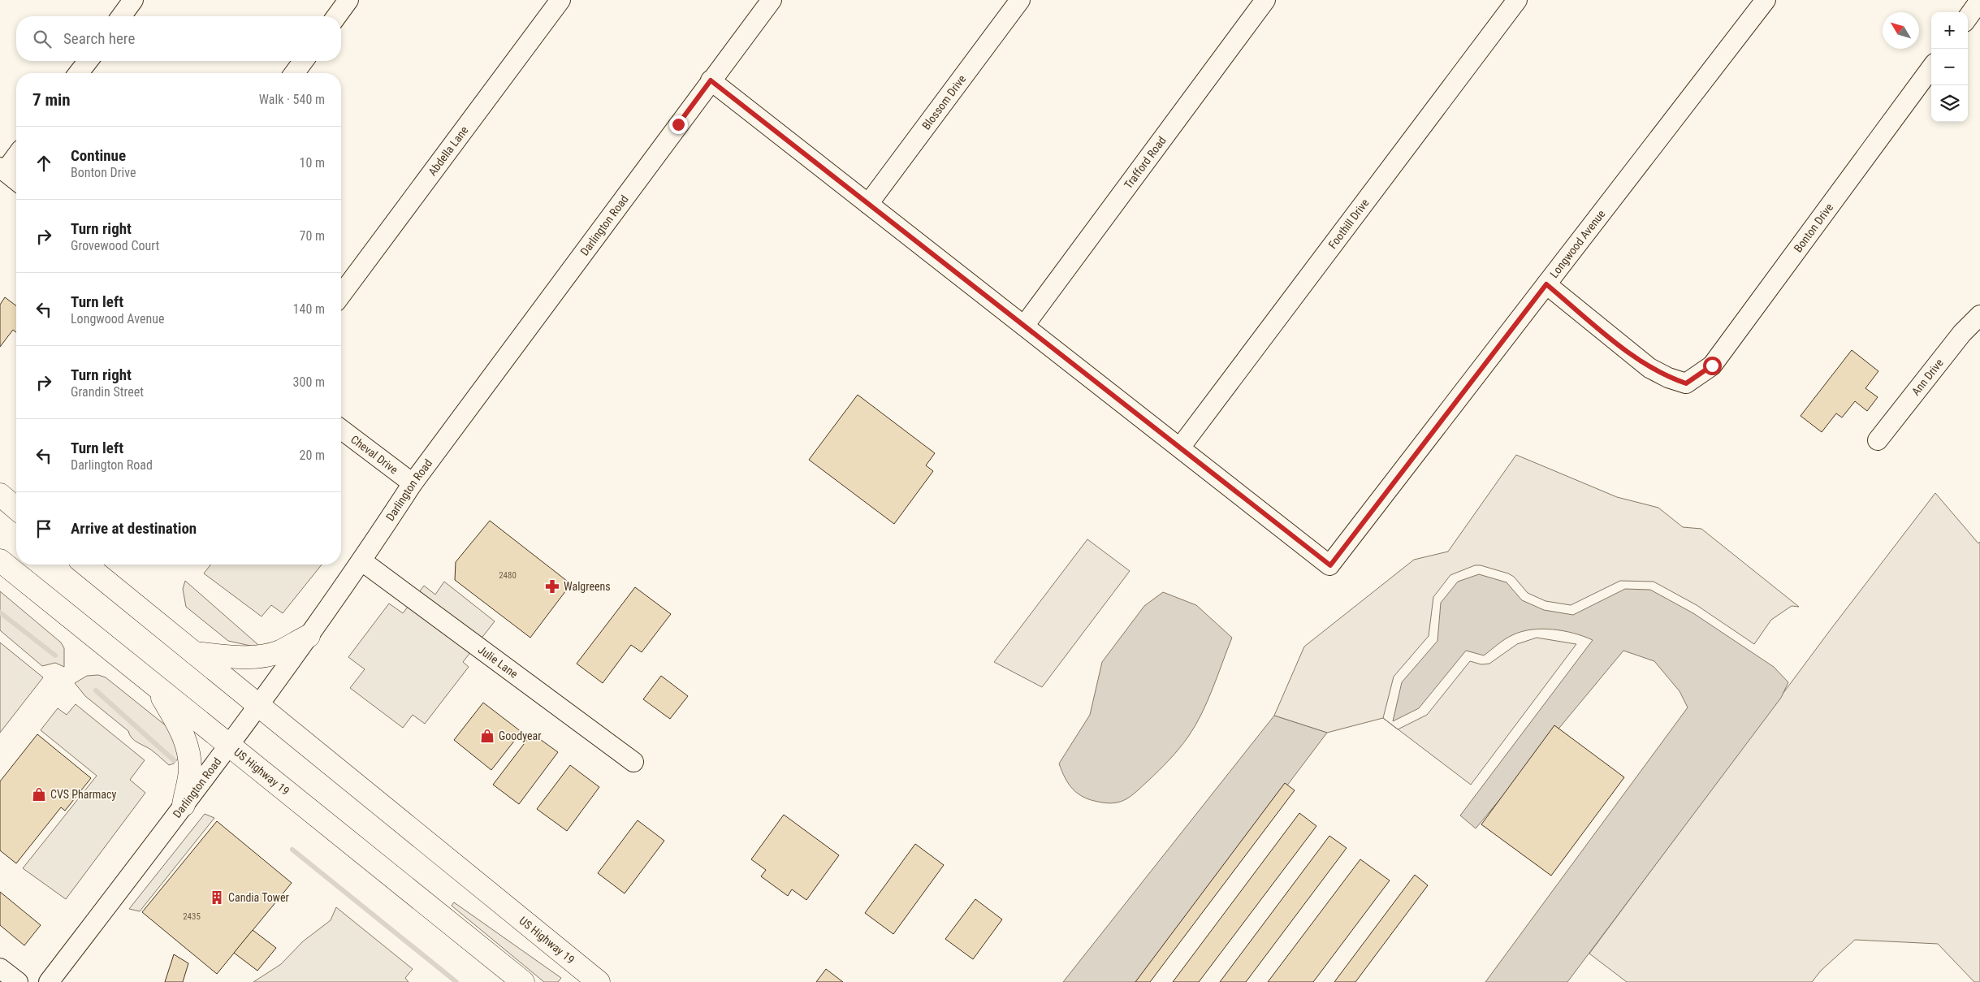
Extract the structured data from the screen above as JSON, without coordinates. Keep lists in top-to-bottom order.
{
  "streets": {
    "highway": ["US Highway 19"],
    "street": [
      "Blossom Drive",
      "Abdella Lane",
      "Trafford Road",
      "Foothill Drive",
      "Darlington Road",
      "Bonton Drive",
      "Longwood Avenue",
      "Ann Drive",
      "Cheval Drive",
      "Julie Lane"
    ]
  },
  "crossings": [
    ["Foothill Drive", "Longwood Avenue"],
    ["Darlington Road", "Cheval Drive"],
    ["Darlington Road", "Julie Lane"],
    ["Darlington Road", "US Highway 19"],
    ["Bonton Drive", "Longwood Avenue"]
  ],
  "places": {
    "pharmacy": ["Walgreens"],
    "shop": ["Goodyear", "CVS Pharmacy"],
    "building": ["Candia Tower"]
  },
  "house_numbers": ["2480", "2435"],
  "north": "top left",
  "page": {
    "map_buttons": ["+", "−"],
    "search": "Search here",
    "heading": ["7 min", "Walk · 540 m"],
    "list": [
      ["Continue", "Bonton Drive", "10 m"],
      ["Turn right", "Grovewood Court", "70 m"],
      ["Turn left", "Longwood Avenue", "140 m"],
      ["Turn right", "Grandin Street", "300 m"],
      ["Turn left", "Darlington Road", "20 m"],
      "Arrive at destination"
    ]
  }
}
